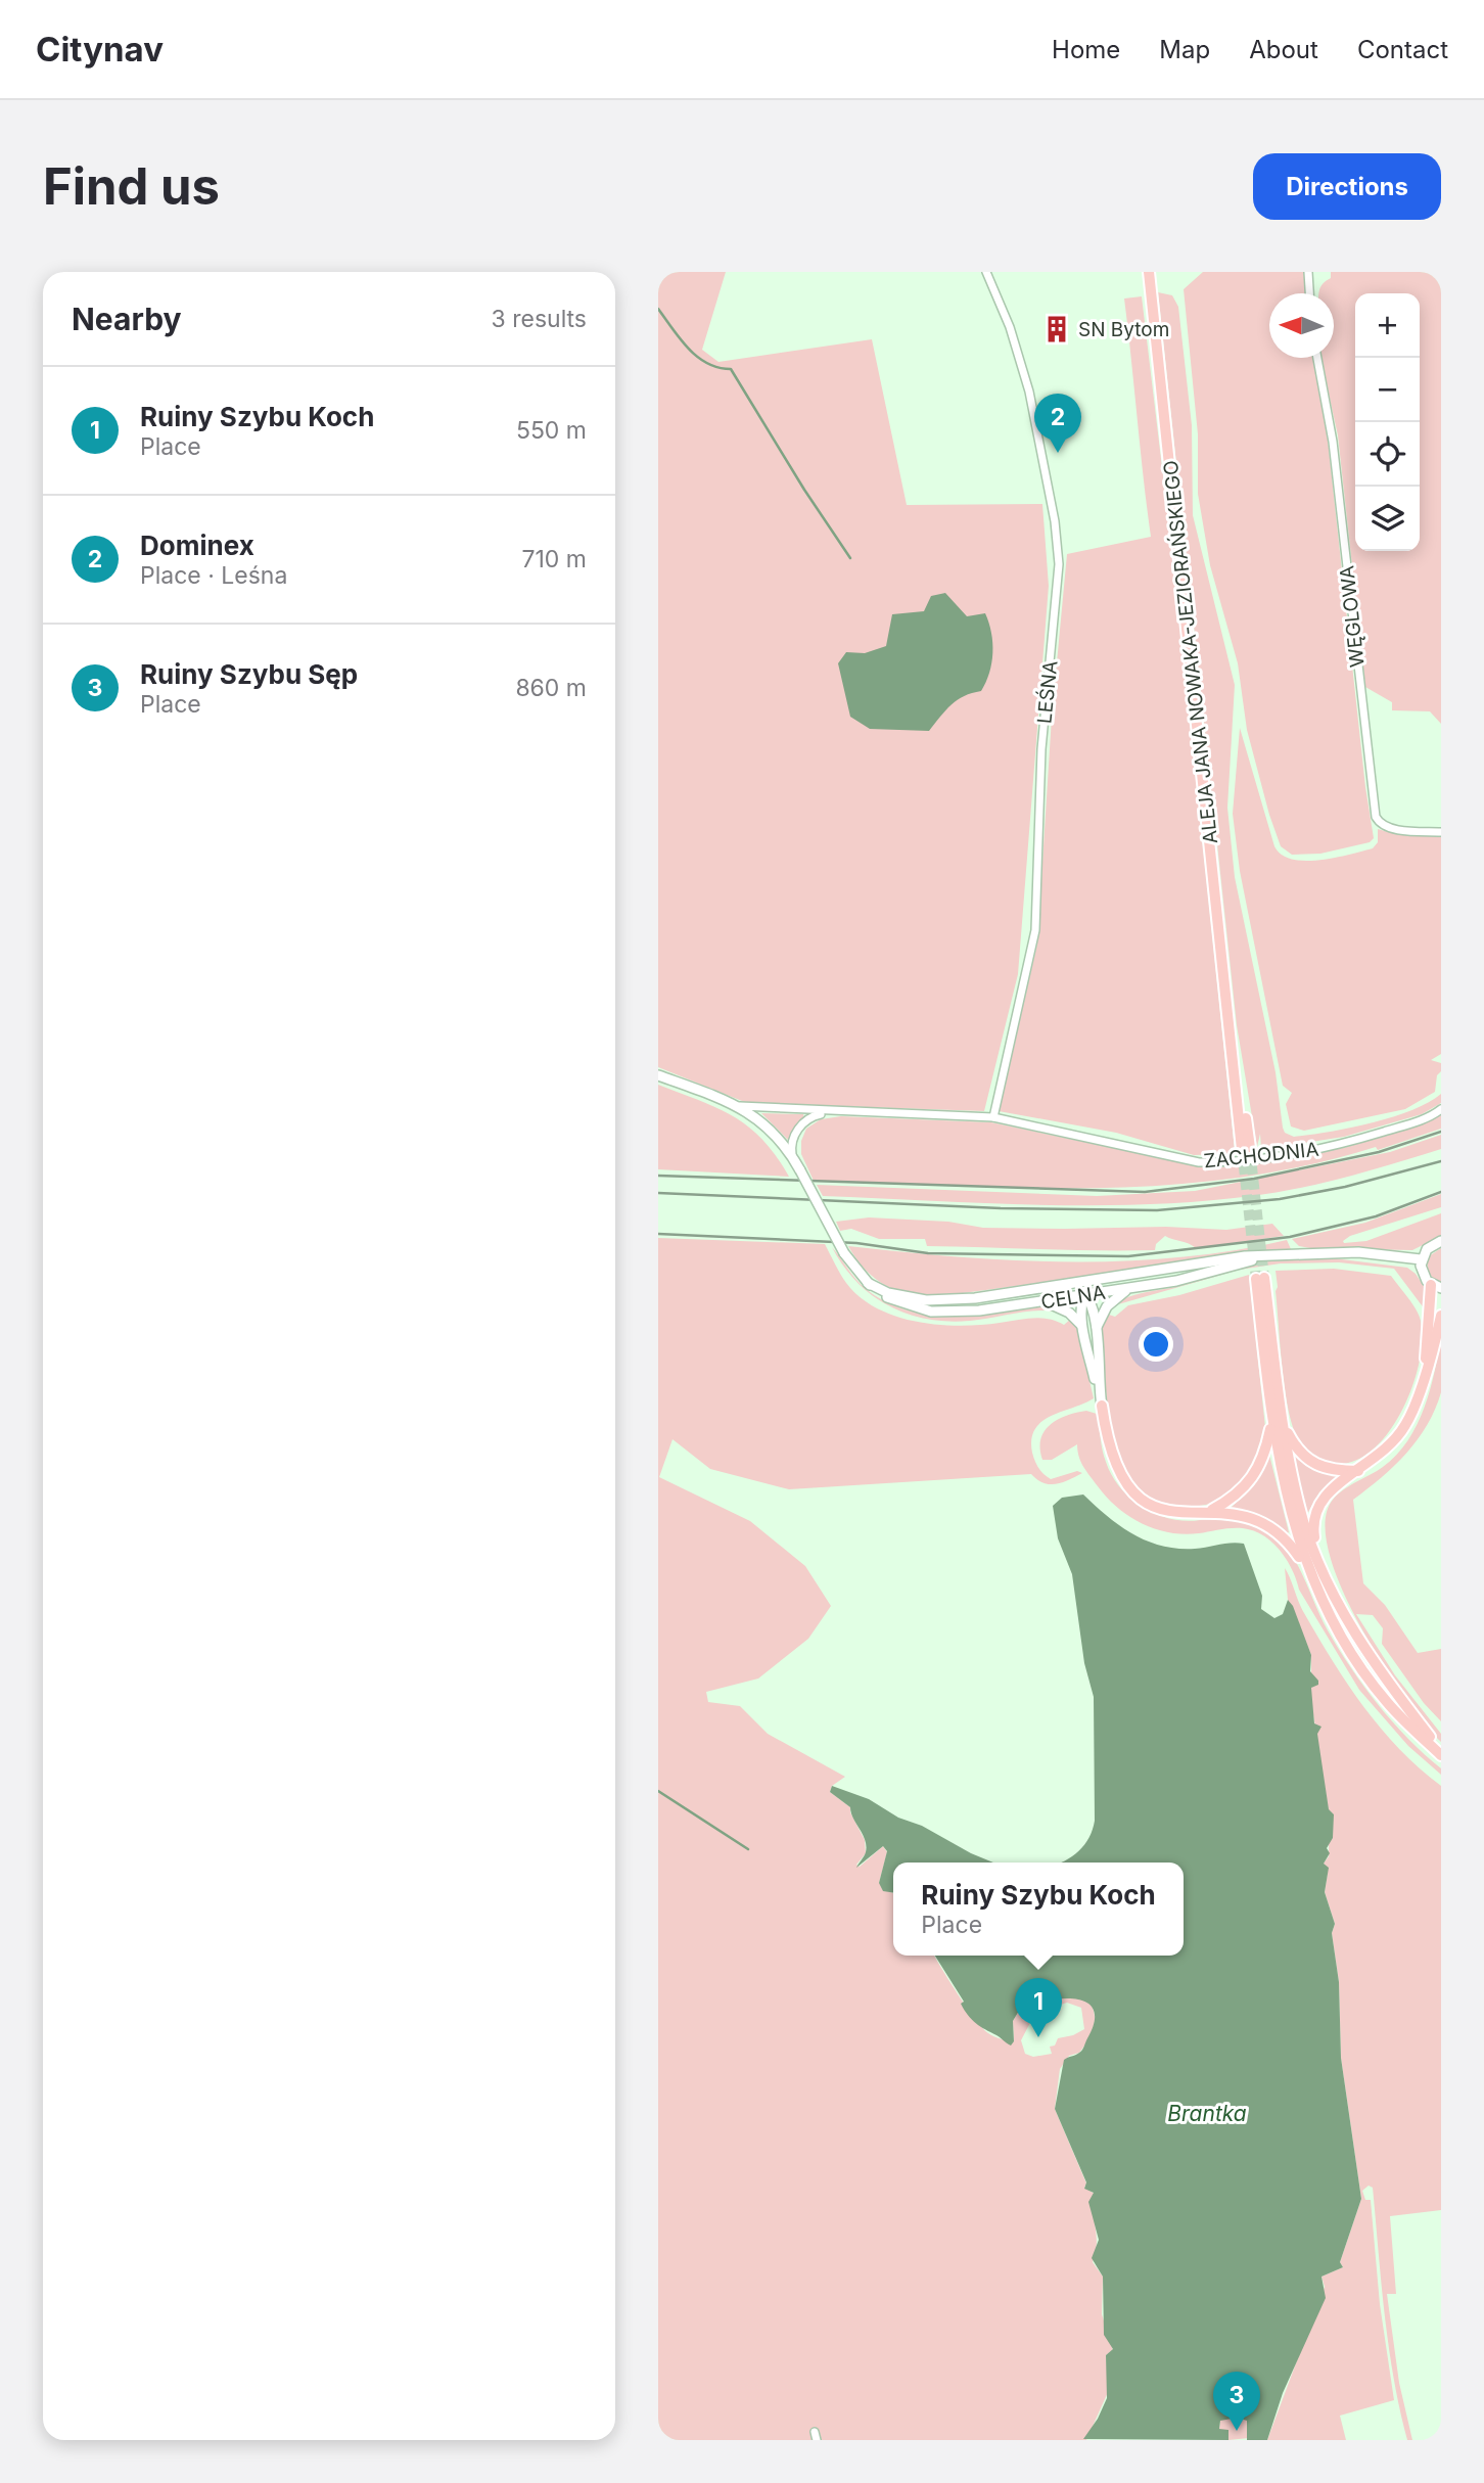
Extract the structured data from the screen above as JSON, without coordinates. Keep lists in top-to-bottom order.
{
  "streets": {
    "main road": ["ALEJA JANA NOWAKA-JEZIORAŃSKIEGO"],
    "street": [
      "WĘGLOWA",
      "LEŚNA",
      "ZACHODNIA",
      "CELNA"
    ]
  },
  "crossings": [
    ["LEŚNA", "ZACHODNIA"]
  ],
  "water": ["Brantka"],
  "places": {
    "building": ["SN Bytom"]
  },
  "north": "left",
  "page": {
    "header": "Citynav",
    "nav": [
      "Home",
      "Map",
      "About",
      "Contact"
    ],
    "buttons": "Directions",
    "title": "Find us",
    "heading": ["Nearby", "3 results"],
    "map_buttons": ["+", "−"],
    "list": [
      {
        "mark": "1",
        "name": "Ruiny Szybu Koch",
        "note": "Place",
        "value": "550 m"
      },
      {
        "mark": "2",
        "name": "Dominex",
        "note": "Place · Leśna",
        "value": "710 m"
      },
      {
        "mark": "3",
        "name": "Ruiny Szybu Sęp",
        "note": "Place",
        "value": "860 m"
      }
    ],
    "pins": ["2", "1", "3"],
    "popup": ["Ruiny Szybu Koch", "Place"]
  }
}
